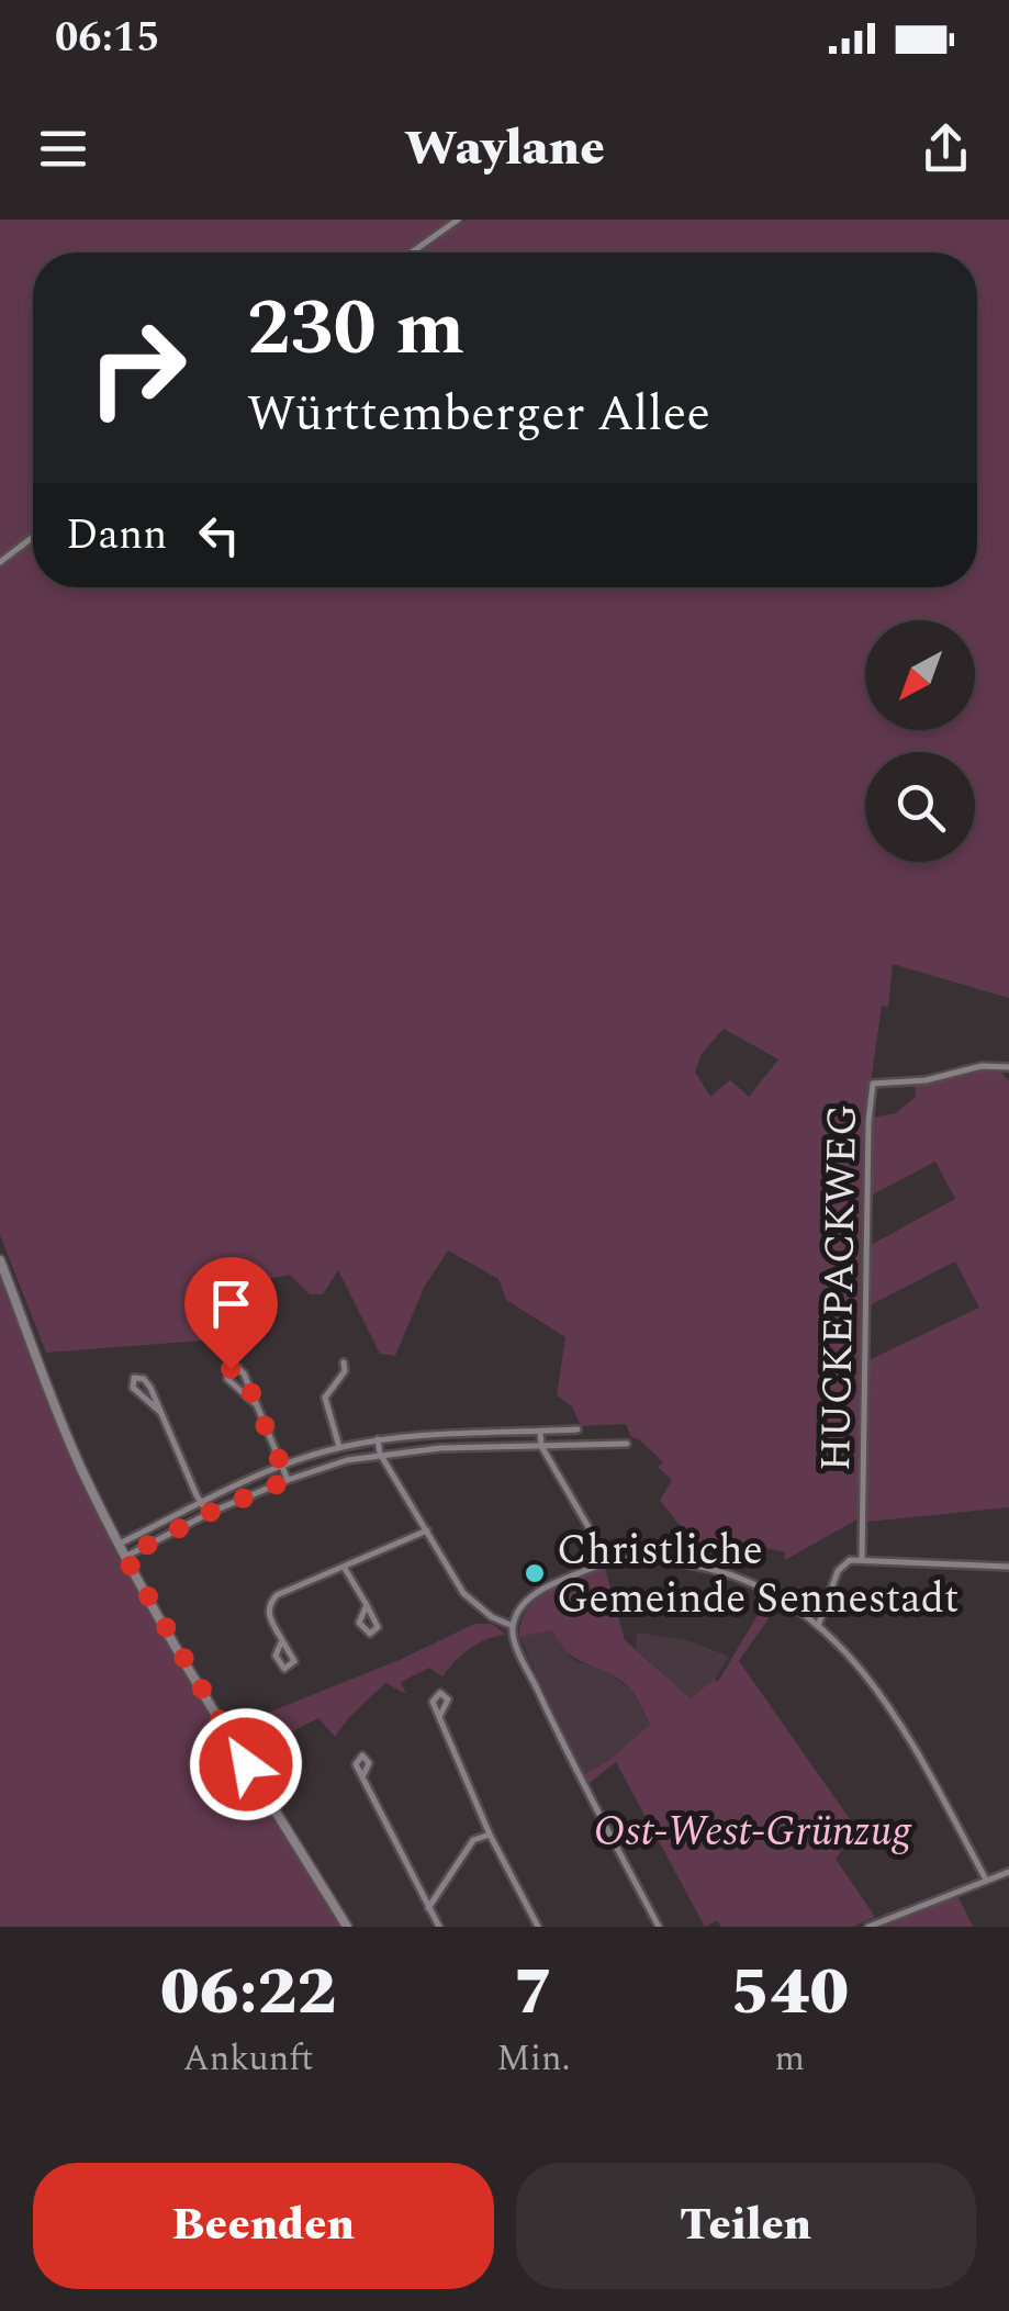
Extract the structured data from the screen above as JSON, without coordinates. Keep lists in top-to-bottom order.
{
  "streets": {
    "street": ["HUCKEPACKWEG"]
  },
  "parks": ["Ost-West-Grünzug"],
  "places": ["Christliche Gemeinde Sennestadt"],
  "north": "bottom left",
  "page": {
    "status": "06:15",
    "header": "Waylane",
    "turn": ["230 m", "Württemberger Allee"],
    "then": "Dann",
    "eta": [
      "06:22",
      "Ankunft",
      "7",
      "Min.",
      "540",
      "m"
    ],
    "buttons": ["Beenden", "Teilen"]
  }
}
